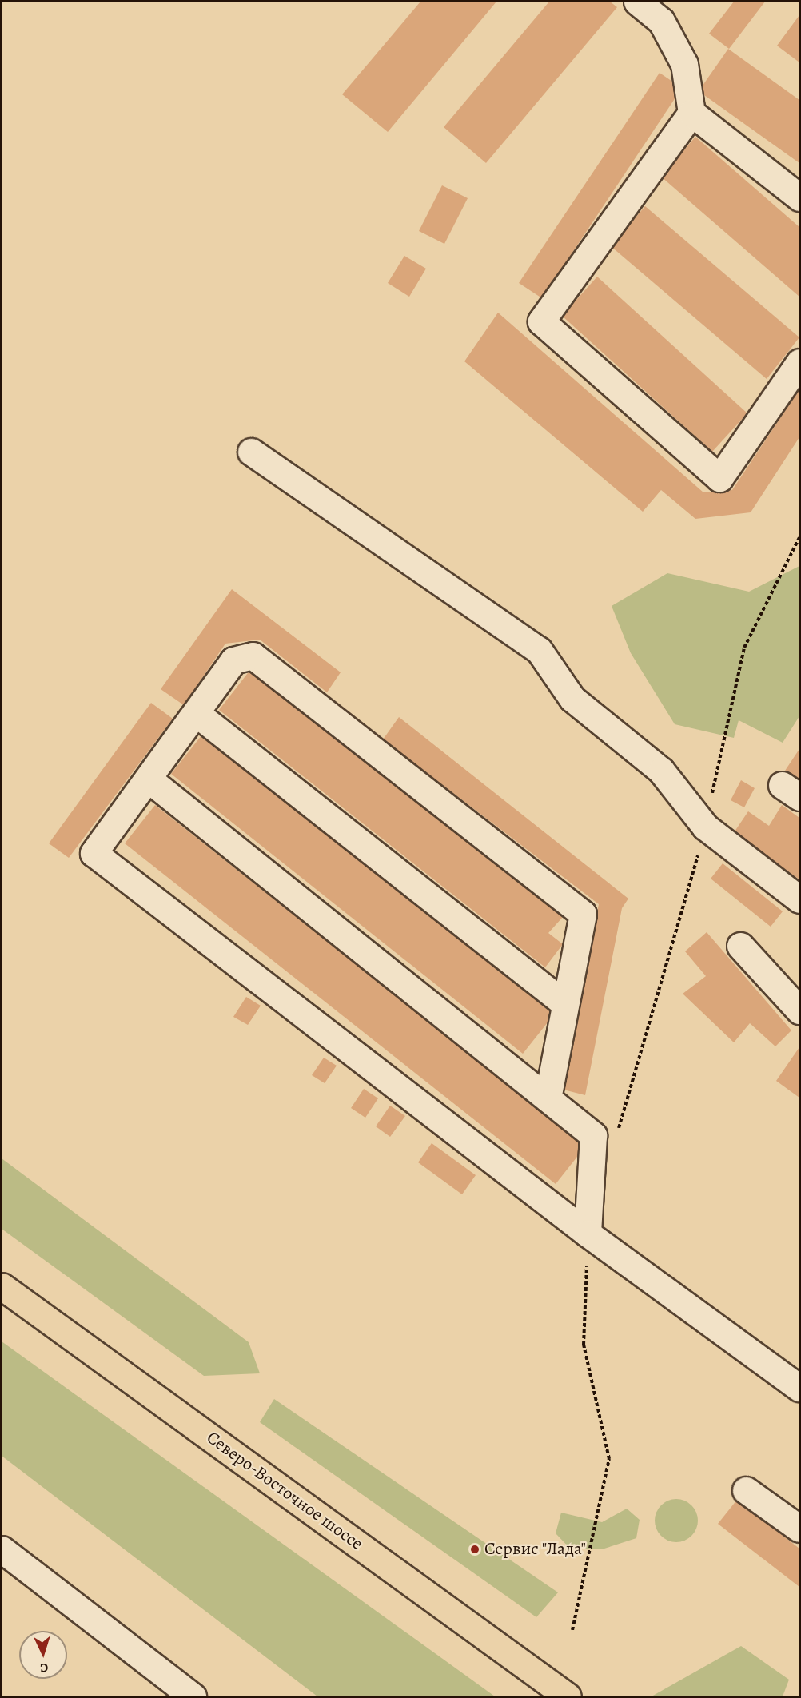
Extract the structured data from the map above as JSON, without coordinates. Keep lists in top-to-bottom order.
{
  "streets": {
    "main road": ["Северо-Восточное шоссе"]
  },
  "places": ["Сервис \"Лада\""],
  "north": "bottom"
}
